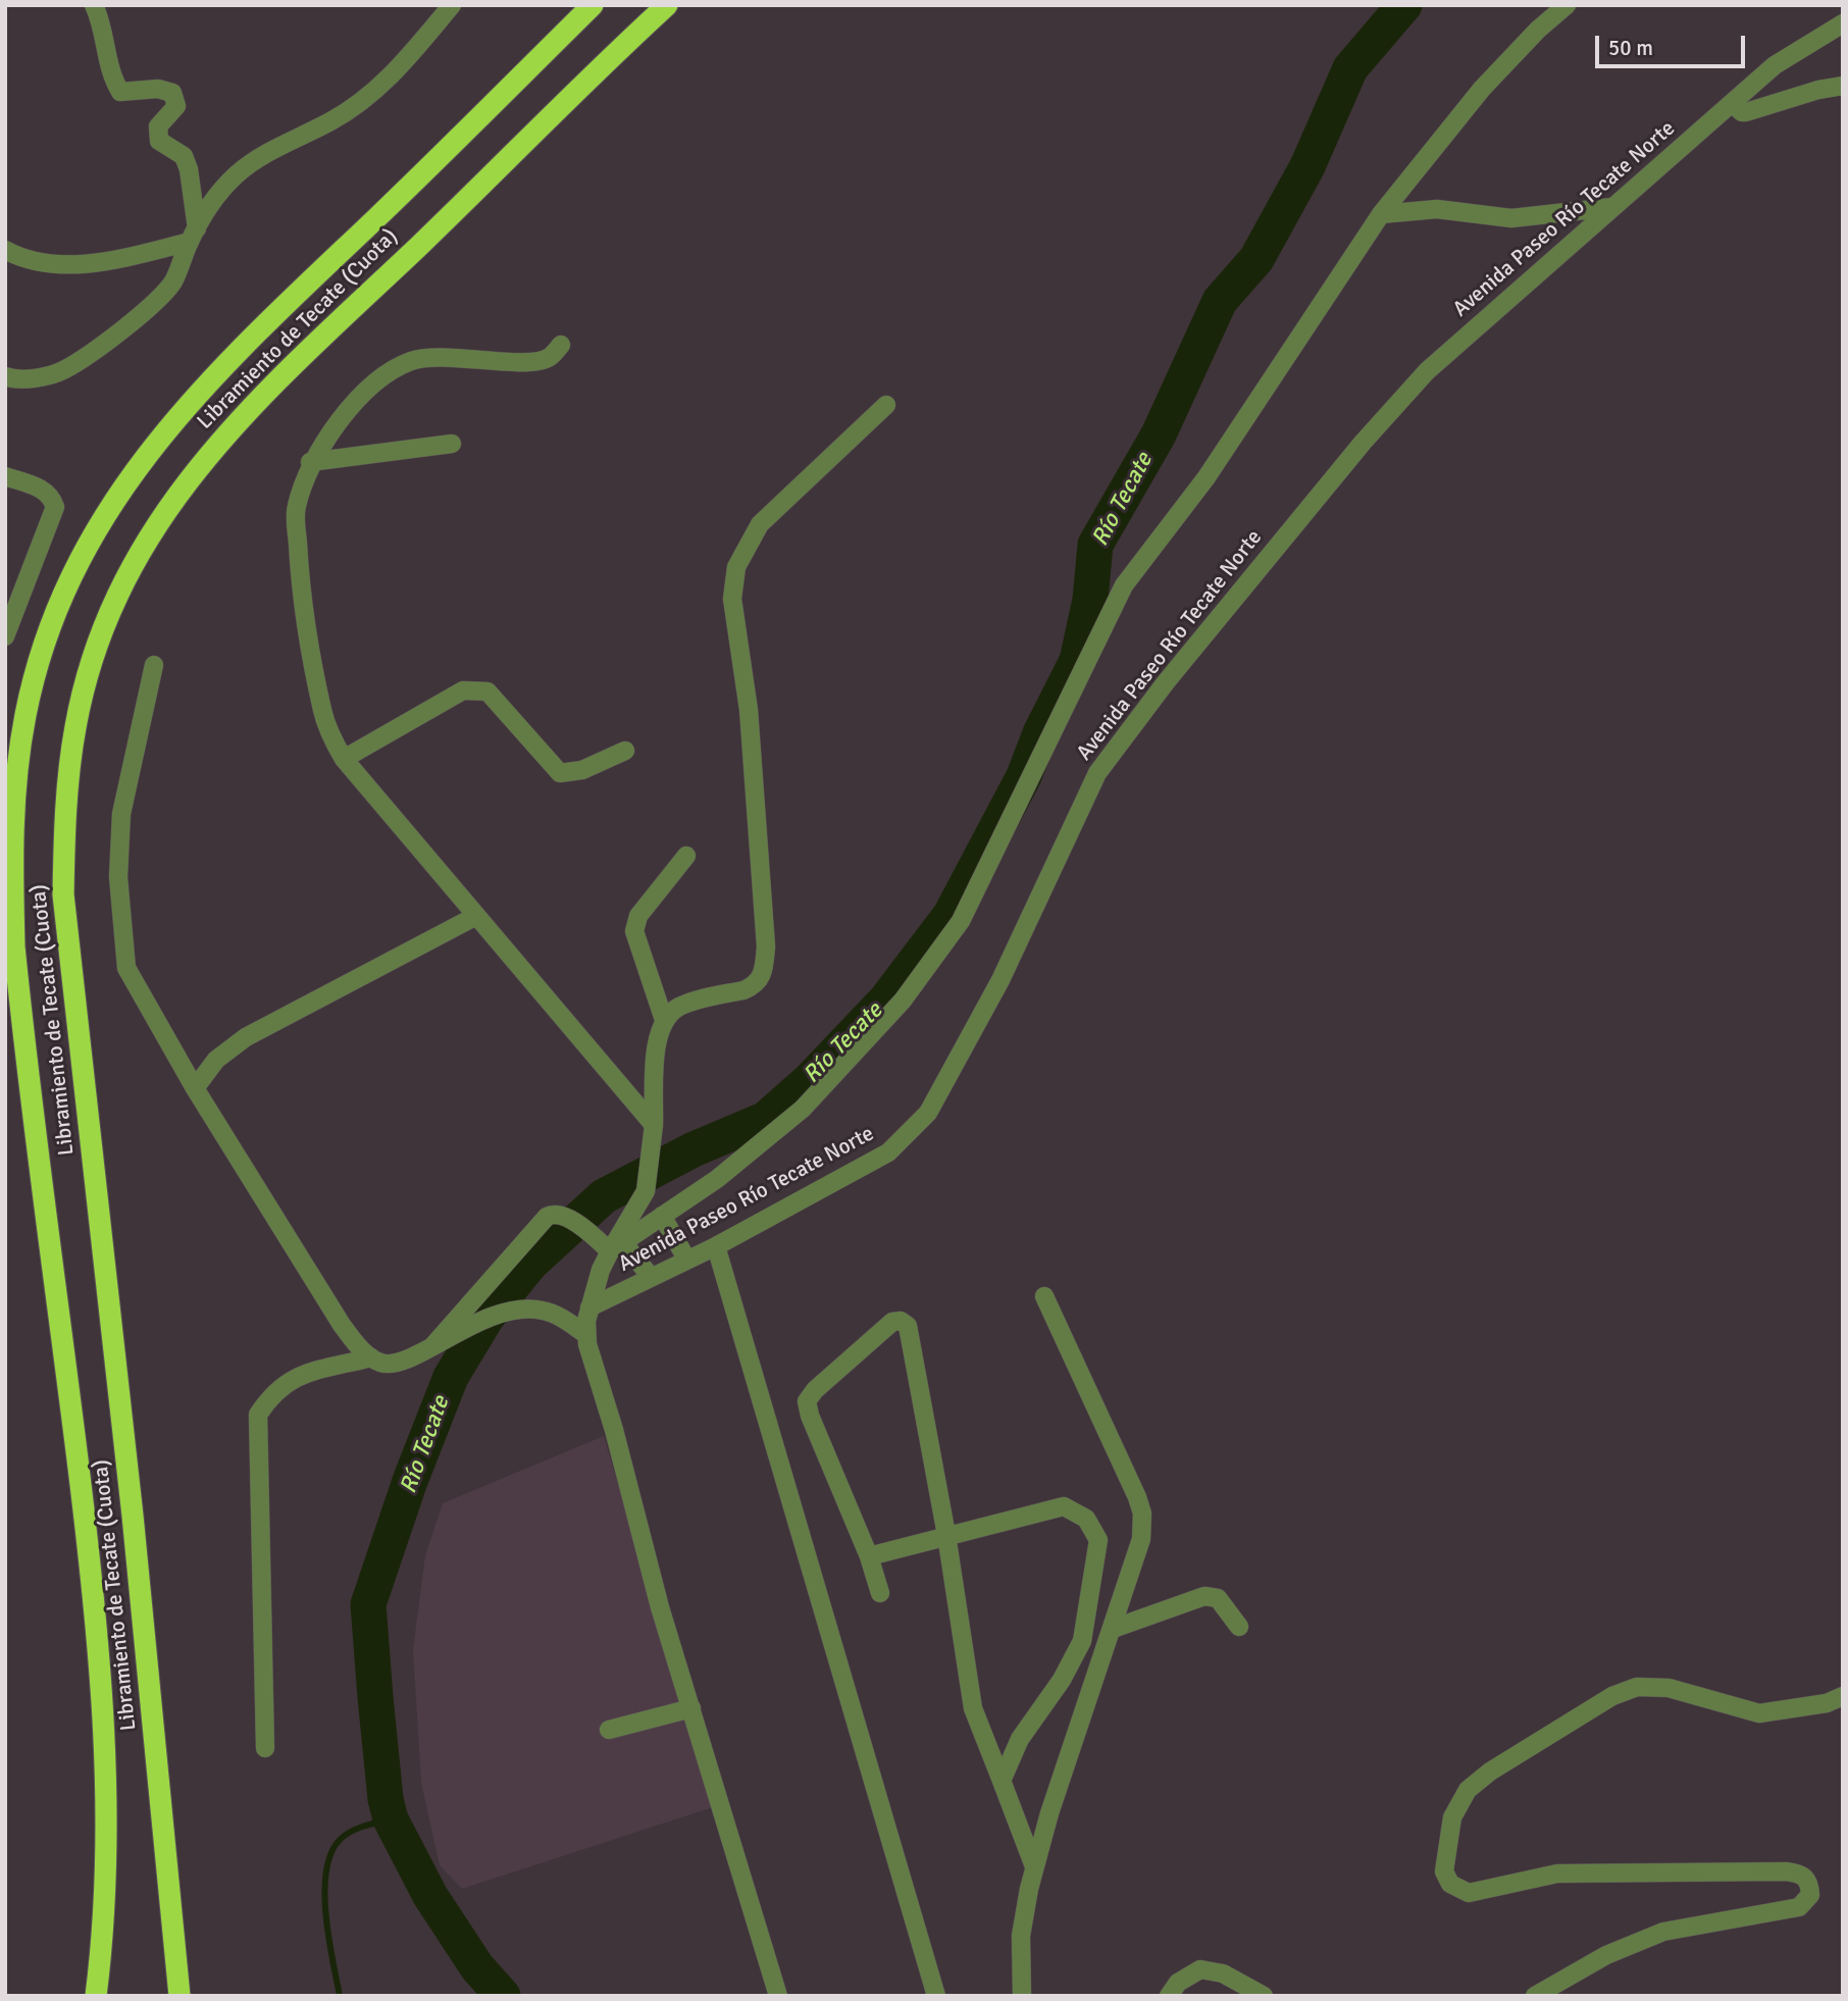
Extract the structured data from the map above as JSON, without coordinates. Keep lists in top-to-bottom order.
{
  "streets": {
    "highway": ["Libramiento de Tecate (Cuota)"],
    "street": ["Avenida Paseo Río Tecate Norte"]
  },
  "water": ["Río Tecate"],
  "scale_bar": "50 m"
}
